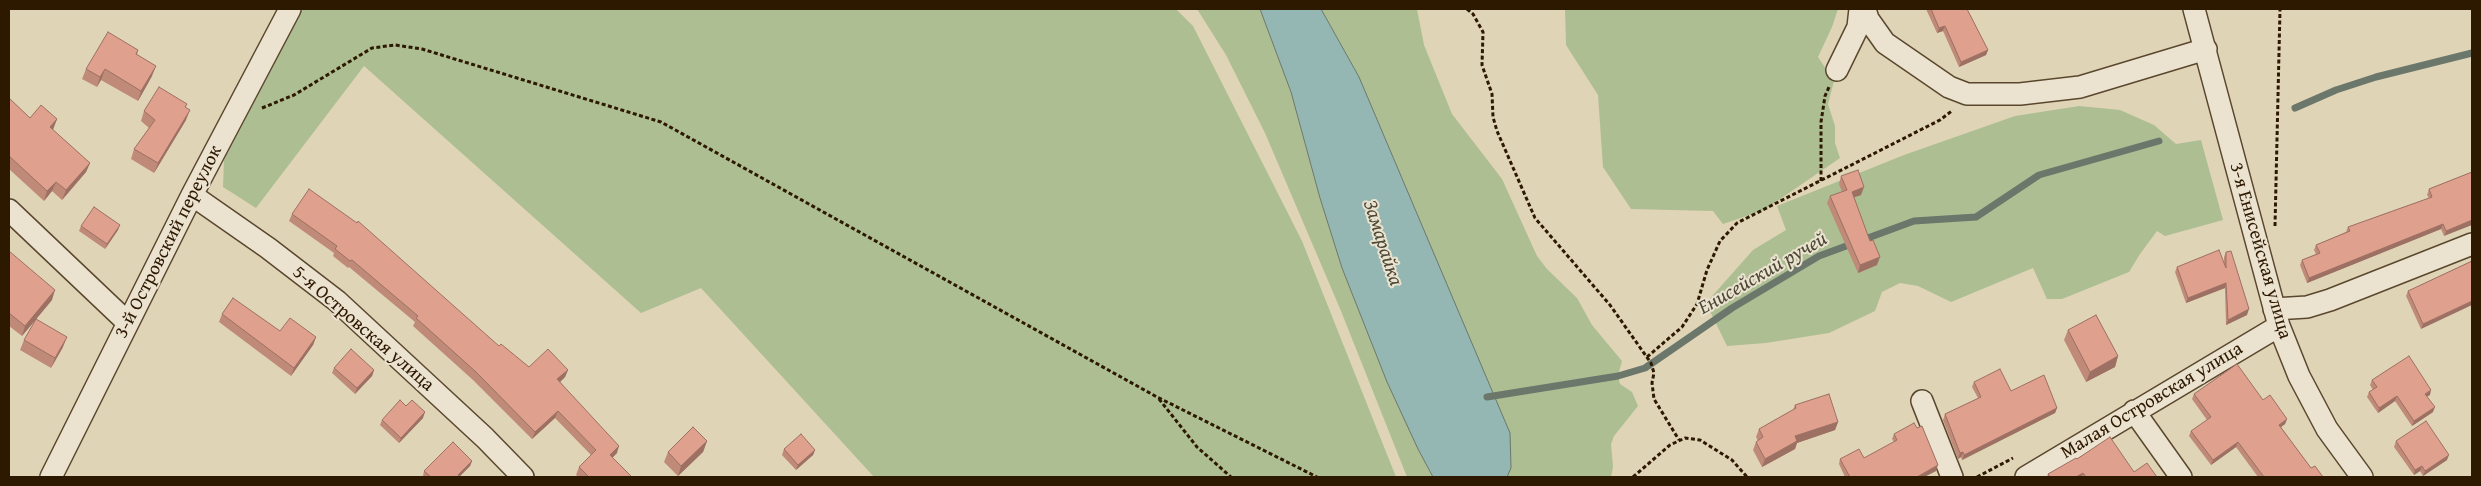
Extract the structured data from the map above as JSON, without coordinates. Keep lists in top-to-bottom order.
{
  "streets": {
    "street": [
      "3-й Островский переулок",
      "3-я Енисейская улица",
      "5-я Островская улица",
      "Малая Островская улица"
    ]
  },
  "crossings": [
    ["3-й Островский переулок", "5-я Островская улица"],
    ["3-я Енисейская улица", "Малая Островская улица"]
  ],
  "water": ["Замарайка", "Енисейский ручей"]
}
